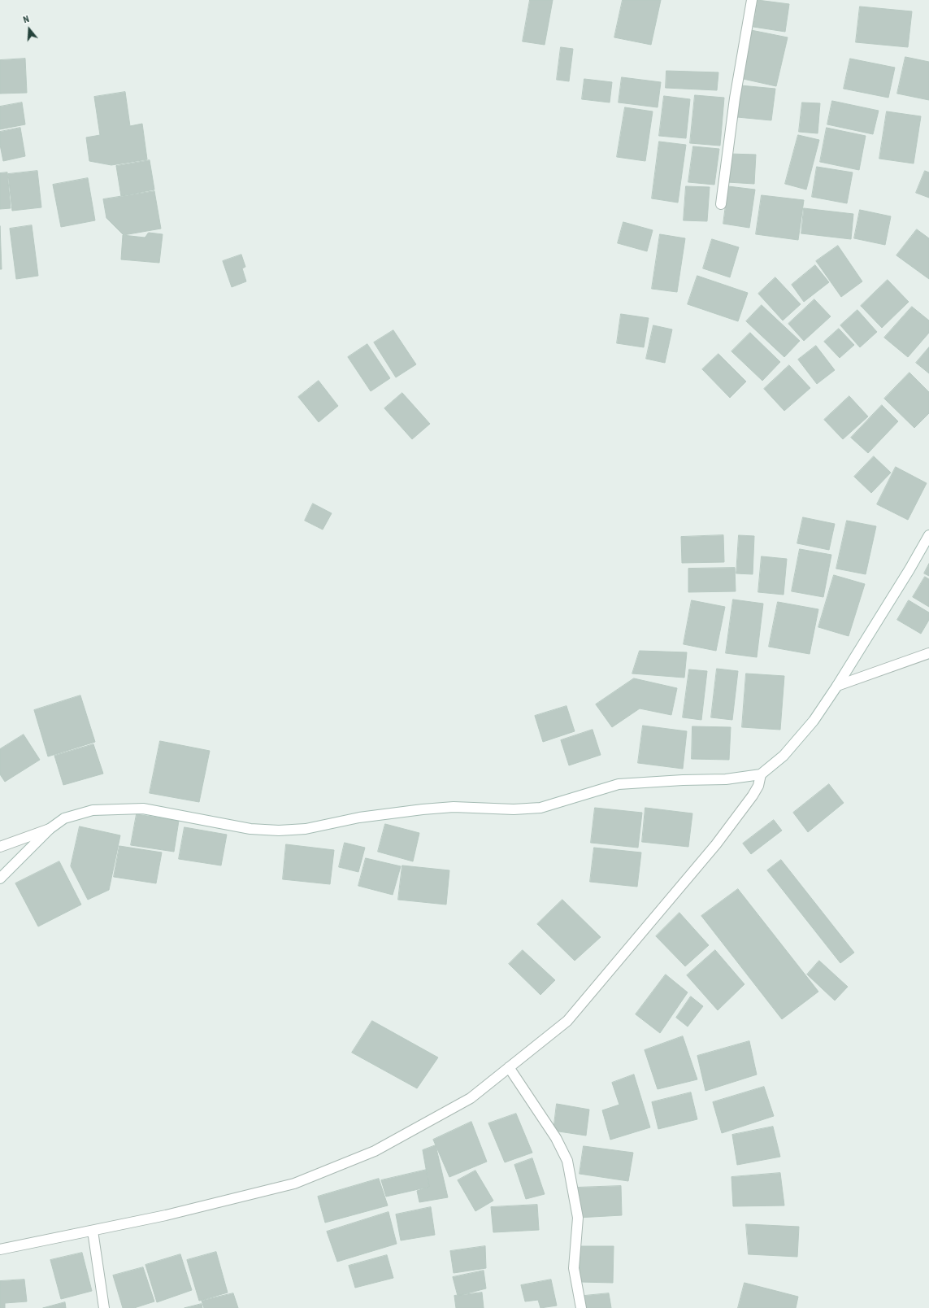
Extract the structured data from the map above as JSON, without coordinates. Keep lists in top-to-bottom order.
{
  "north": "top"
}
